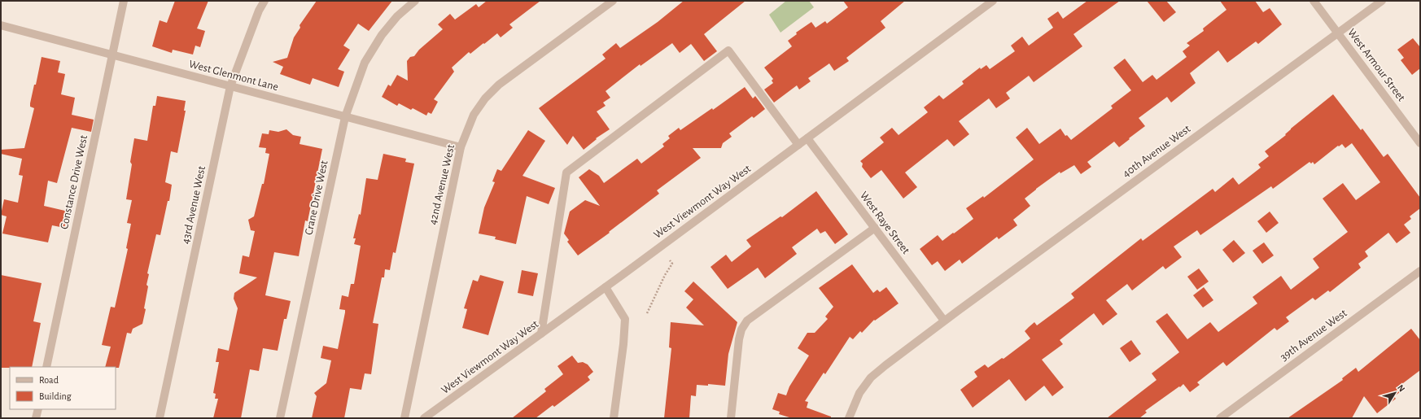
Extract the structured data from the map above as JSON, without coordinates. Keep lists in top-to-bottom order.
{
  "streets": {
    "street": [
      "West Armour Street",
      "West Glenmont Lane",
      "40th Avenue West",
      "Constance Drive West",
      "42nd Avenue West",
      "Crane Drive West",
      "West Viewmont Way West",
      "43rd Avenue West",
      "West Raye Street",
      "39th Avenue West"
    ]
  },
  "crossings": [
    ["West Armour Street", "40th Avenue West"],
    ["West Glenmont Lane", "Constance Drive West"],
    ["West Glenmont Lane", "42nd Avenue West"],
    ["West Glenmont Lane", "Crane Drive West"],
    ["West Glenmont Lane", "43rd Avenue West"],
    ["40th Avenue West", "West Raye Street"],
    ["West Viewmont Way West", "West Raye Street"]
  ],
  "legend": ["Road", "Building"],
  "north": "top right"
}
